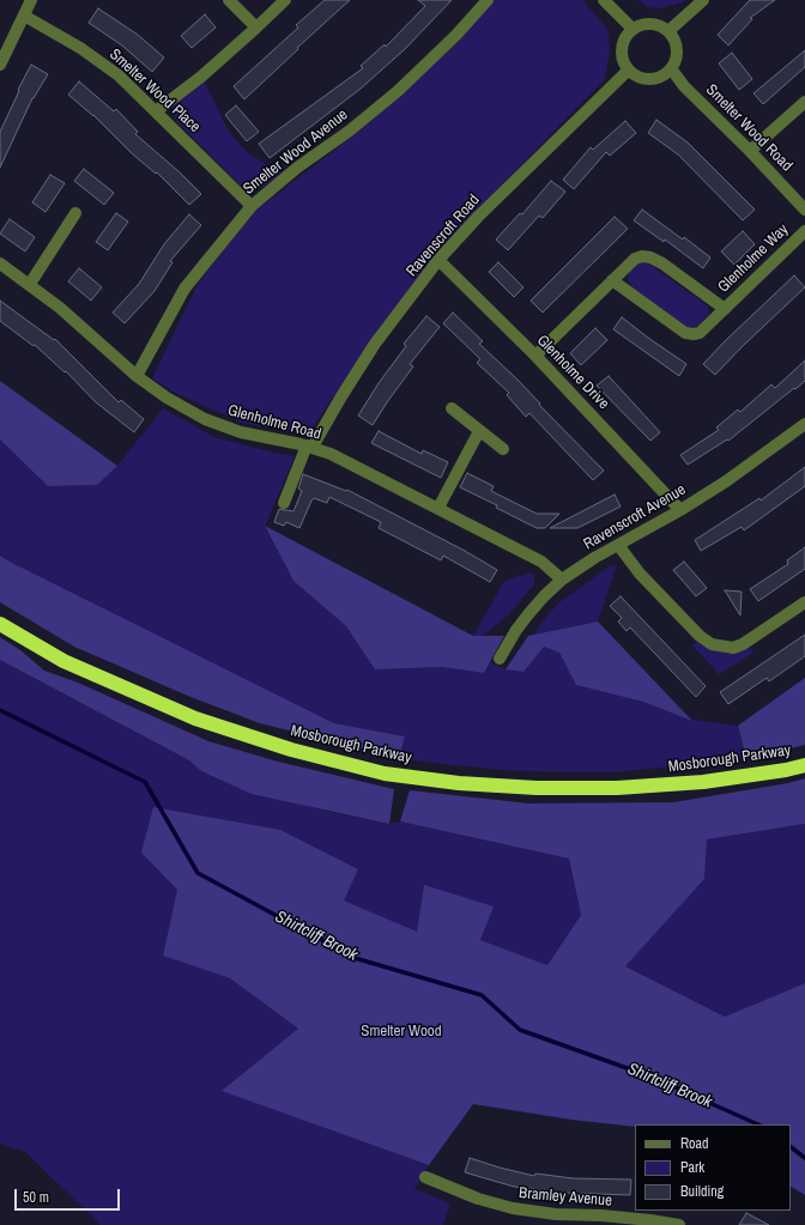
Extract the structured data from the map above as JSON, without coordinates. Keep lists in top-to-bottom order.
{
  "streets": {
    "highway": ["Mosborough Parkway"],
    "street": [
      "Smelter Wood Place",
      "Smelter Wood Road",
      "Smelter Wood Avenue",
      "Ravenscroft Road",
      "Glenholme Way",
      "Glenholme Drive",
      "Glenholme Road",
      "Ravenscroft Avenue",
      "Bramley Avenue"
    ]
  },
  "crossings": [
    ["Smelter Wood Place", "Smelter Wood Avenue"],
    ["Smelter Wood Road", "Ravenscroft Road"],
    ["Smelter Wood Avenue", "Glenholme Road"],
    ["Ravenscroft Road", "Glenholme Drive"],
    ["Ravenscroft Road", "Glenholme Road"],
    ["Glenholme Way", "Glenholme Drive"],
    ["Glenholme Drive", "Ravenscroft Avenue"],
    ["Glenholme Road", "Ravenscroft Avenue"]
  ],
  "water": ["Shirtcliff Brook"],
  "parks": ["Smelter Wood"],
  "legend": ["Road", "Park", "Building"],
  "scale_bar": "50 m"
}
